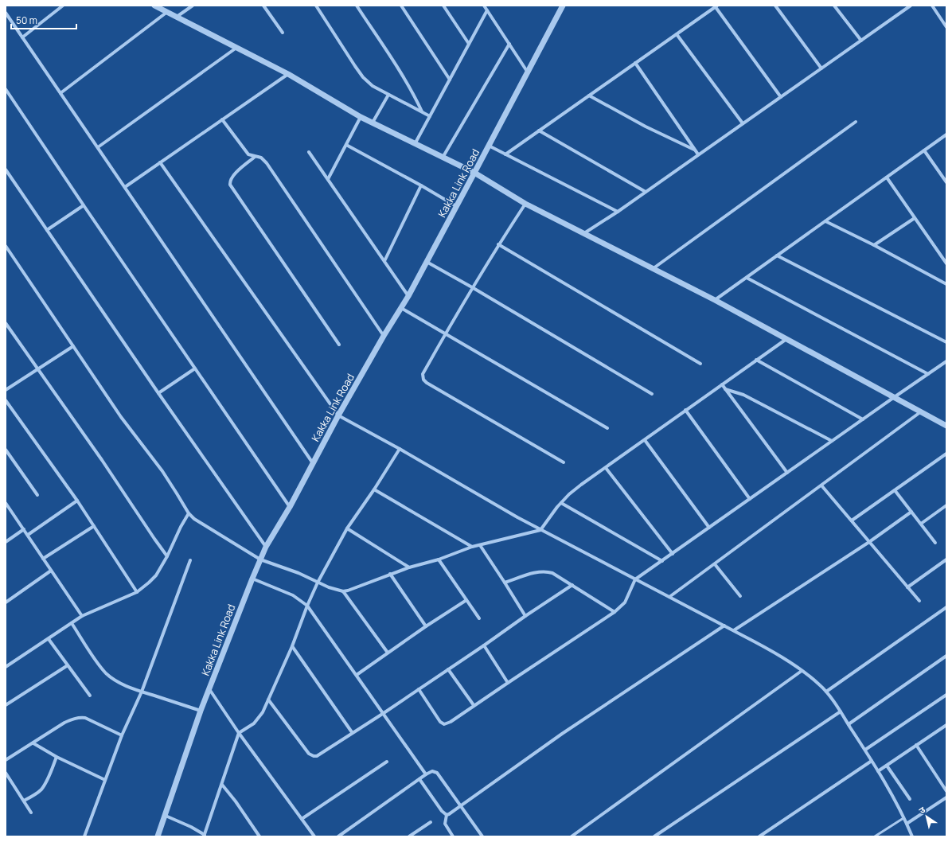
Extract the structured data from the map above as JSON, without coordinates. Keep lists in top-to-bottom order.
{
  "streets": {
    "street": ["Kakka Link Road"]
  },
  "scale_bar": "50 m",
  "north": "top left"
}
